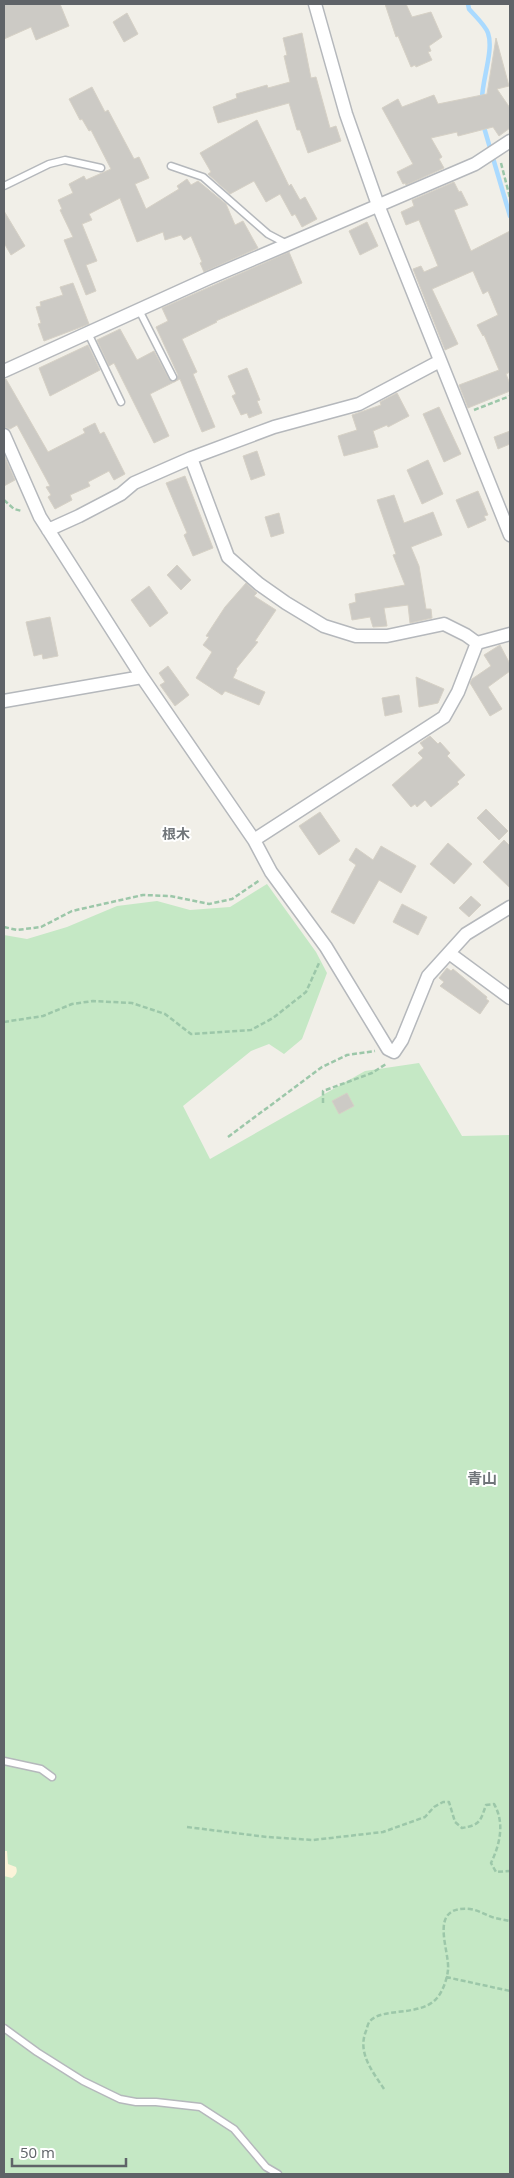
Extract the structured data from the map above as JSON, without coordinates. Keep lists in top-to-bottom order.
{
  "districts": ["根木", "青山"],
  "scale_bar": "50 m"
}
